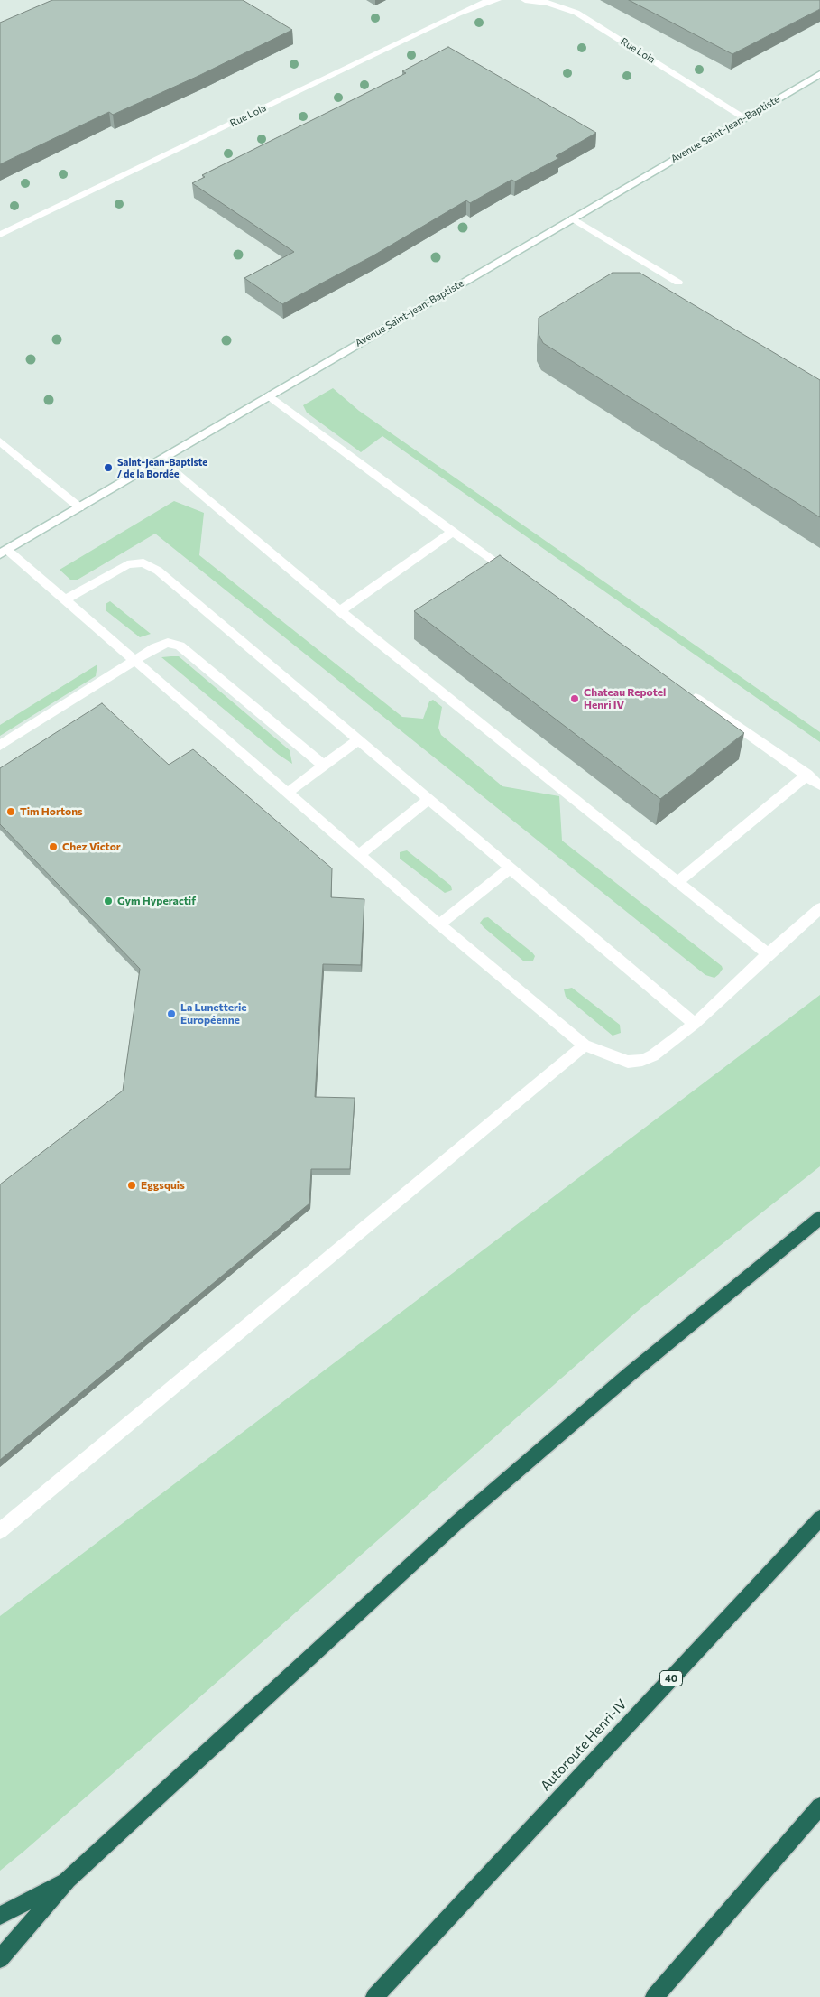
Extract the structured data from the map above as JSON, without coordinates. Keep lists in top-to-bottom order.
{
  "streets": {
    "highway": ["40", "Autoroute Henri-IV"],
    "street": ["Rue Lola", "Avenue Saint-Jean-Baptiste"]
  },
  "crossings": [
    ["Rue Lola", "Avenue Saint-Jean-Baptiste"]
  ],
  "places": [
    "Saint-Jean-Baptiste / de la Bordée",
    "Chateau Repotel Henri IV",
    "Tim Hortons",
    "Chez Victor",
    "Gym Hyperactif",
    "La Lunetterie Européenne",
    "Eggsquis"
  ]
}
